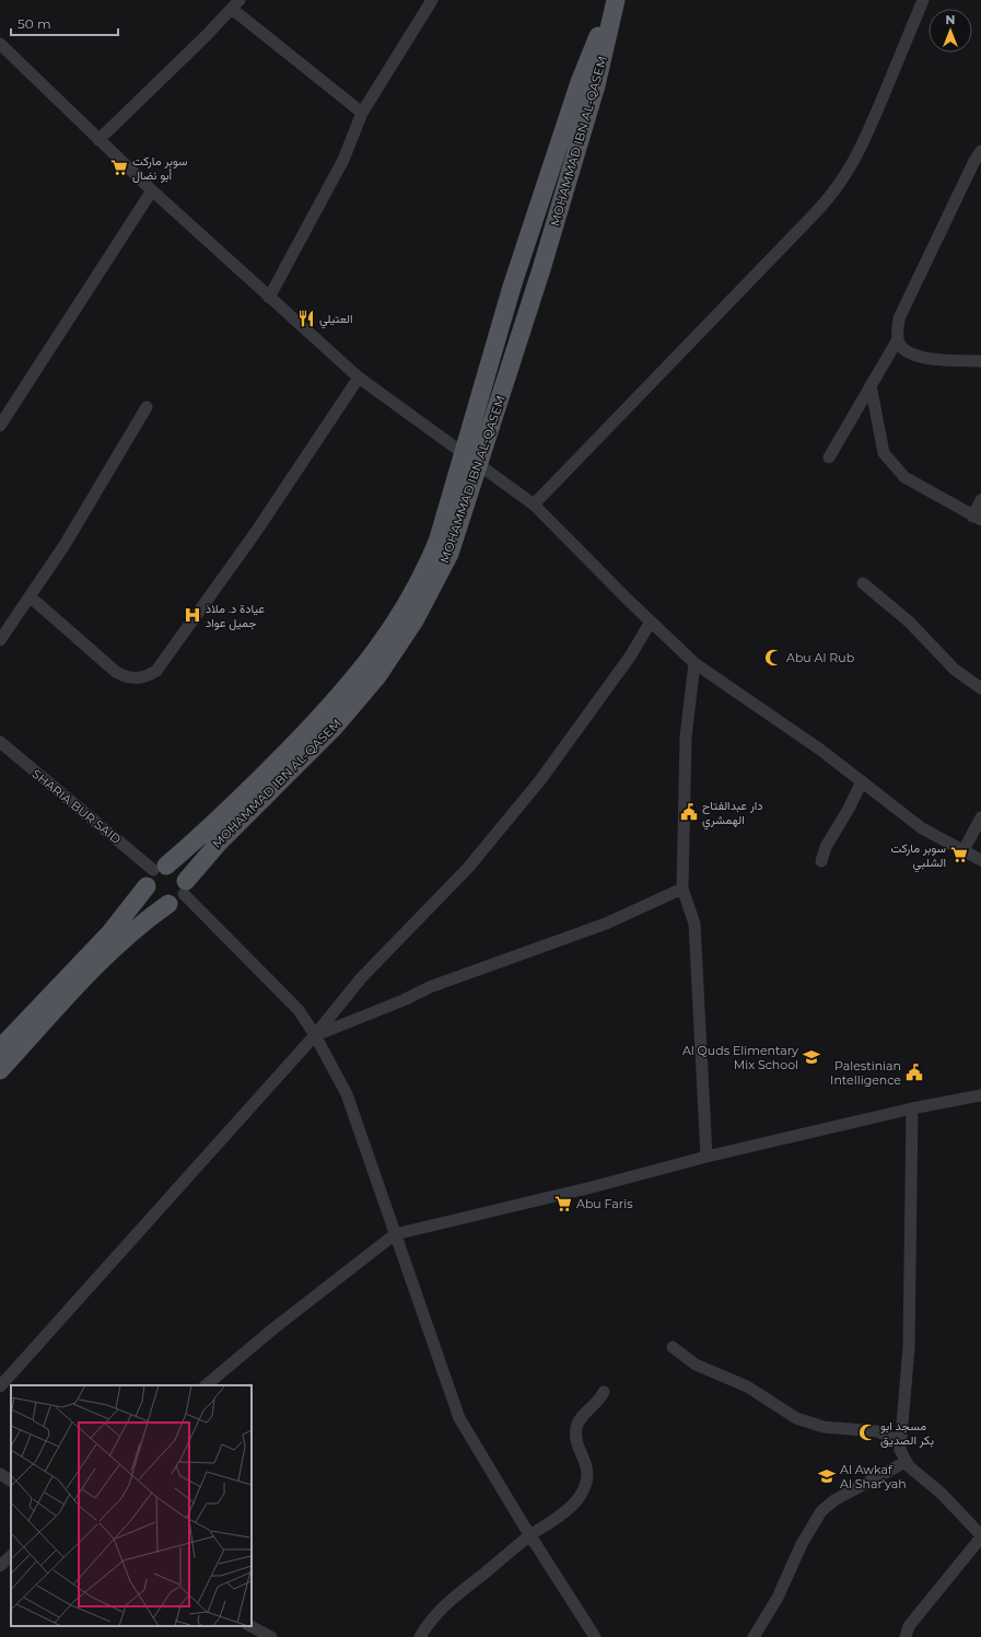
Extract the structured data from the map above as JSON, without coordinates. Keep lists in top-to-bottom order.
{
  "streets": {
    "main road": ["MOHAMMAD IBN AL-QASEM"],
    "street": ["SHARIA BUR SAID"]
  },
  "crossings": [
    ["MOHAMMAD IBN AL-QASEM", "SHARIA BUR SAID"]
  ],
  "places": {
    "supermarket": ["سوبر ماركت أبو نضال", "سوبر ماركت الشلبي", "Abu Faris"],
    "restaurant": ["العتيلي"],
    "hospital": ["عيادة د. ملاذ جميل عواد"],
    "mosque": ["Abu Al Rub", "مسجد ابو بكر الصديق"],
    "public building": ["دار عبدالفتاح الهمشري", "Palestinian Intelligence"],
    "school or university": ["Al Quds Elimentary Mix School", "Al Awkaf Al Shar'yah"]
  },
  "scale_bar": "50 m",
  "north": "top"
}
